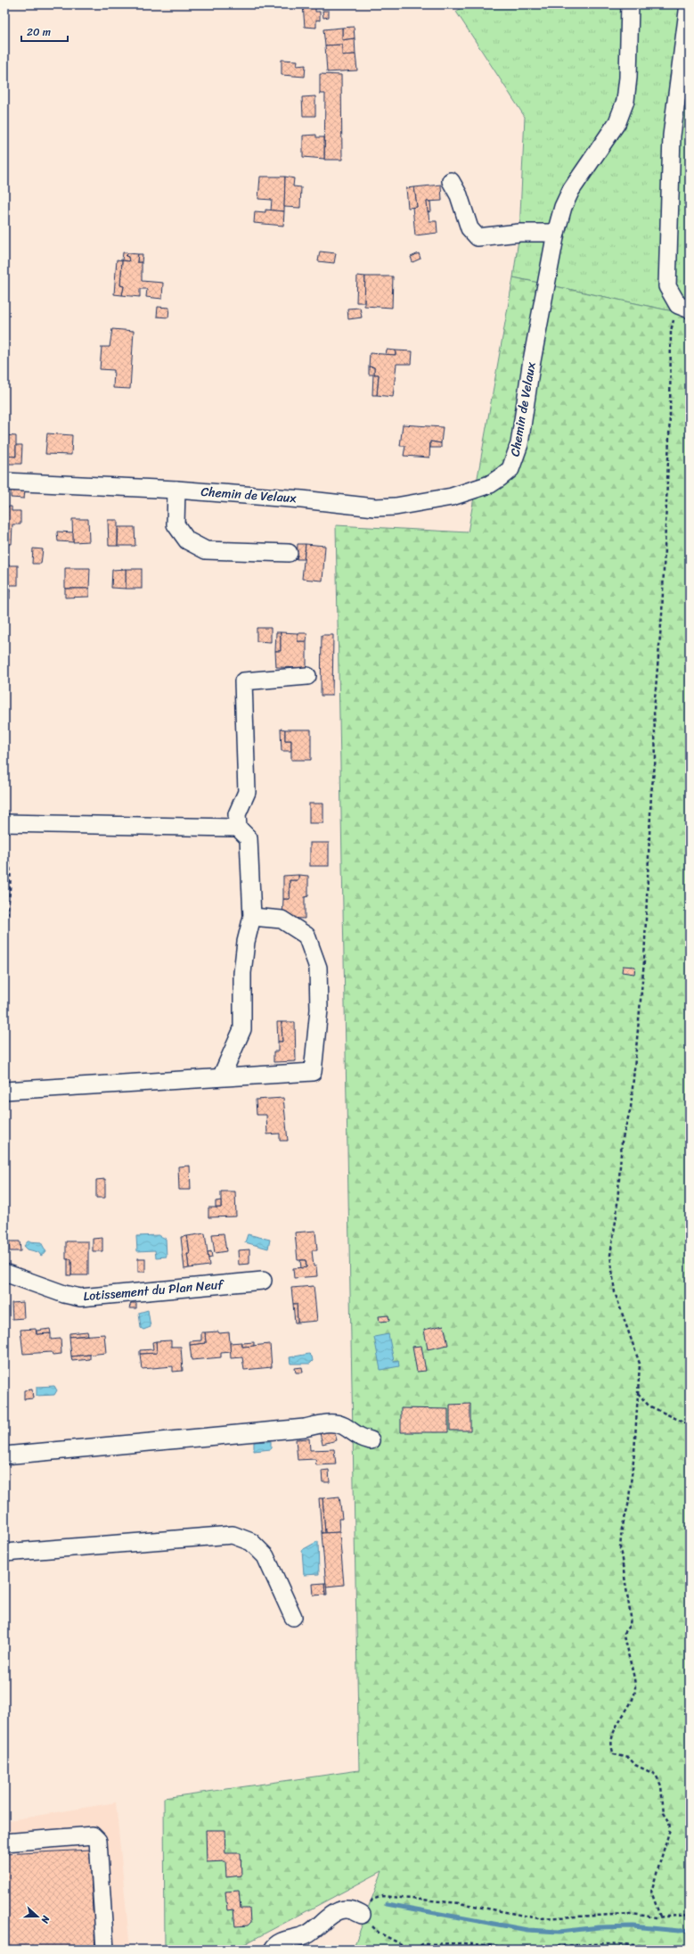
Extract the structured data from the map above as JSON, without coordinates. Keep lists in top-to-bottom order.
{
  "streets": {
    "street": ["Chemin de Velaux", "Lotissement du Plan Neuf"]
  },
  "scale_bar": "20 m",
  "north": "right"
}
